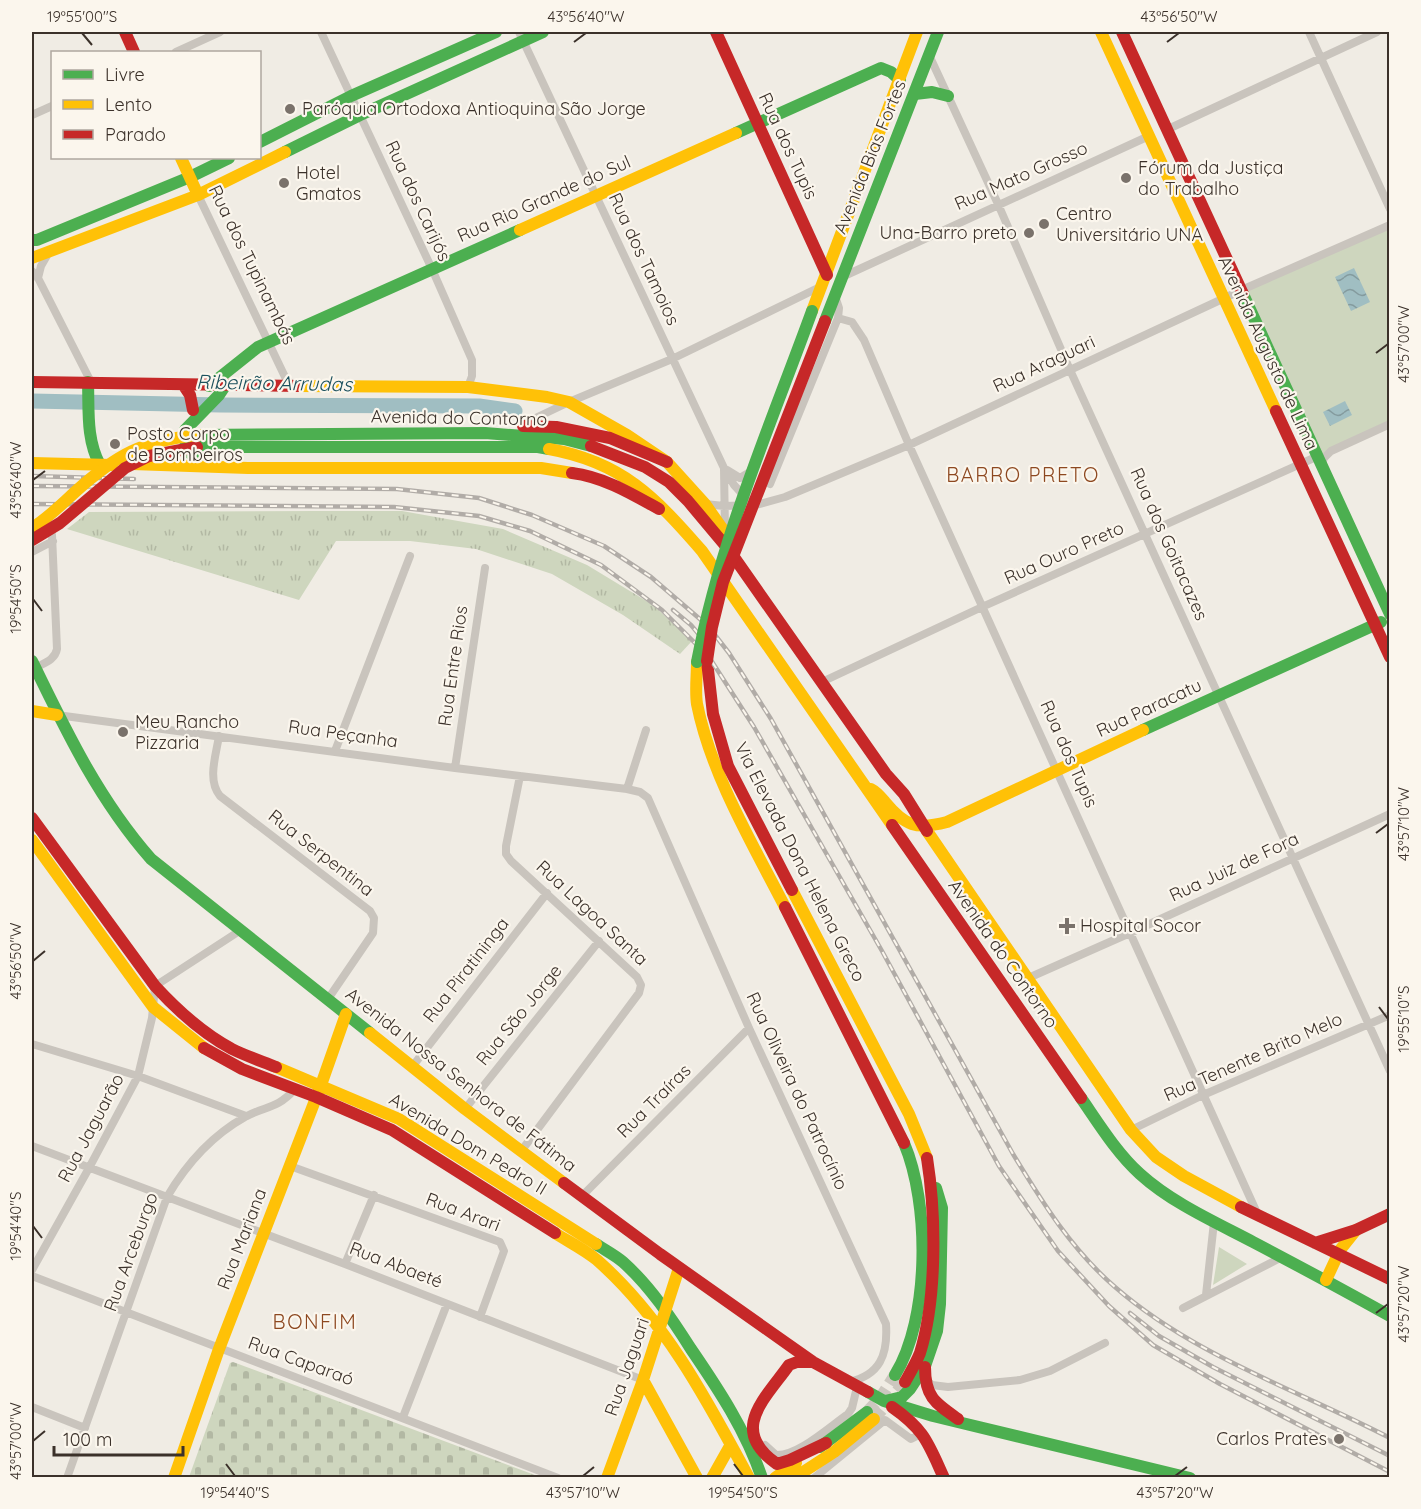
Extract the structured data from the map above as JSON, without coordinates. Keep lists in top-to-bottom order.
{
  "streets": {
    "main road": [
      "Rua dos Tupis",
      "Avenida Bias Fortes",
      "Rua Rio Grande do Sul",
      "Rua dos Tupinambás",
      "Avenida Augusto de Lima",
      "Avenida do Contorno",
      "Rua dos Goitacazes",
      "Rua Paracatu",
      "Rua Peçanha",
      "Via Elevada Dona Helena Greco",
      "Avenida Nossa Senhora de Fátima",
      "Avenida Dom Pedro II",
      "Rua Mariana",
      "Rua Jaguari"
    ],
    "street": [
      "Rua Mato Grosso",
      "Rua dos Carijós",
      "Rua dos Tamoios",
      "Rua Araguari",
      "Rua Ouro Preto",
      "Rua Entre Rios",
      "Rua Serpentina",
      "Rua Juiz de Fora",
      "Rua Lagoa Santa",
      "Rua Piratininga",
      "Rua São Jorge",
      "Rua Tenente Brito Melo",
      "Rua Oliveira do Patrocínio",
      "Rua Traíras",
      "Rua Jaguarão",
      "Rua Arari",
      "Rua Arceburgo",
      "Rua Abaeté",
      "Rua Caparaó"
    ]
  },
  "crossings": [
    ["Rua dos Tupis", "Avenida Bias Fortes"],
    ["Rua dos Tupis", "Rua Rio Grande do Sul"],
    ["Rua dos Tupis", "Rua Araguari"],
    ["Rua dos Tupis", "Avenida do Contorno"],
    ["Rua dos Tupis", "Rua Ouro Preto"],
    ["Rua dos Tupis", "Rua Paracatu"],
    ["Rua dos Tupis", "Via Elevada Dona Helena Greco"],
    ["Rua dos Tupis", "Rua Juiz de Fora"],
    ["Rua dos Tupis", "Rua Tenente Brito Melo"],
    ["Avenida Bias Fortes", "Rua Mato Grosso"],
    ["Avenida Bias Fortes", "Rua Rio Grande do Sul"],
    ["Avenida Bias Fortes", "Rua dos Goitacazes"],
    ["Avenida Bias Fortes", "Via Elevada Dona Helena Greco"],
    ["Rua Mato Grosso", "Avenida Augusto de Lima"],
    ["Rua Mato Grosso", "Rua dos Goitacazes"],
    ["Rua Rio Grande do Sul", "Rua dos Carijós"],
    ["Rua Rio Grande do Sul", "Rua dos Tamoios"],
    ["Rua Rio Grande do Sul", "Rua dos Tupinambás"],
    ["Rua Rio Grande do Sul", "Avenida do Contorno"],
    ["Rua dos Carijós", "Avenida do Contorno"],
    ["Rua dos Tamoios", "Rua Araguari"],
    ["Rua dos Tamoios", "Avenida do Contorno"],
    ["Rua dos Tupinambás", "Avenida do Contorno"],
    ["Avenida Augusto de Lima", "Rua Araguari"],
    ["Avenida Augusto de Lima", "Rua Ouro Preto"],
    ["Avenida Augusto de Lima", "Rua Paracatu"],
    ["Rua Araguari", "Avenida do Contorno"],
    ["Rua Araguari", "Rua dos Goitacazes"],
    ["Avenida do Contorno", "Rua Ouro Preto"],
    ["Avenida do Contorno", "Rua Paracatu"],
    ["Avenida do Contorno", "Rua Juiz de Fora"],
    ["Avenida do Contorno", "Rua Tenente Brito Melo"],
    ["Rua dos Goitacazes", "Rua Ouro Preto"],
    ["Rua dos Goitacazes", "Rua Paracatu"],
    ["Rua dos Goitacazes", "Rua Juiz de Fora"],
    ["Rua dos Goitacazes", "Rua Tenente Brito Melo"],
    ["Rua Entre Rios", "Rua Peçanha"],
    ["Rua Peçanha", "Rua Serpentina"],
    ["Rua Peçanha", "Rua Lagoa Santa"],
    ["Rua Peçanha", "Avenida Nossa Senhora de Fátima"],
    ["Rua Peçanha", "Rua Oliveira do Patrocínio"],
    ["Rua Serpentina", "Avenida Nossa Senhora de Fátima"],
    ["Rua Lagoa Santa", "Rua Piratininga"],
    ["Rua Lagoa Santa", "Rua São Jorge"],
    ["Rua Lagoa Santa", "Avenida Nossa Senhora de Fátima"],
    ["Rua Piratininga", "Avenida Nossa Senhora de Fátima"],
    ["Rua São Jorge", "Avenida Nossa Senhora de Fátima"],
    ["Avenida Nossa Senhora de Fátima", "Rua Oliveira do Patrocínio"],
    ["Avenida Nossa Senhora de Fátima", "Rua Traíras"],
    ["Avenida Nossa Senhora de Fátima", "Rua Mariana"],
    ["Avenida Nossa Senhora de Fátima", "Rua Jaguari"],
    ["Rua Oliveira do Patrocínio", "Rua Traíras"],
    ["Rua Jaguarão", "Avenida Dom Pedro II"],
    ["Rua Jaguarão", "Rua Abaeté"],
    ["Avenida Dom Pedro II", "Rua Mariana"],
    ["Avenida Dom Pedro II", "Rua Arceburgo"],
    ["Avenida Dom Pedro II", "Rua Jaguari"],
    ["Rua Arari", "Rua Mariana"],
    ["Rua Arari", "Rua Abaeté"],
    ["Rua Mariana", "Rua Abaeté"],
    ["Rua Mariana", "Rua Caparaó"],
    ["Rua Arceburgo", "Rua Abaeté"],
    ["Rua Arceburgo", "Rua Caparaó"],
    ["Rua Abaeté", "Rua Jaguari"]
  ],
  "districts": ["BARRO PRETO", "BONFIM"],
  "water": ["Ribeirão Arrudas"],
  "places": {
    "other": [
      "Paróquia Ortodoxa Antioquina São Jorge",
      "Fórum da Justiça do Trabalho",
      "Hotel Gmatos",
      "Centro Universitário UNA",
      "Una-Barro preto",
      "Posto Corpo de Bombeiros",
      "Meu Rancho Pizzaria",
      "Carlos Prates"
    ],
    "health": ["Hospital Socor"]
  },
  "legend": ["Livre", "Lento", "Parado"],
  "scale_bar": "100 m",
  "coordinates": [
    "19°55'00\"S",
    "43°56'40\"W",
    "43°56'50\"W",
    "43°57'00\"W",
    "19°54'50\"S",
    "43°57'10\"W",
    "19°55'10\"S",
    "19°54'40\"S",
    "43°57'20\"W"
  ]
}
